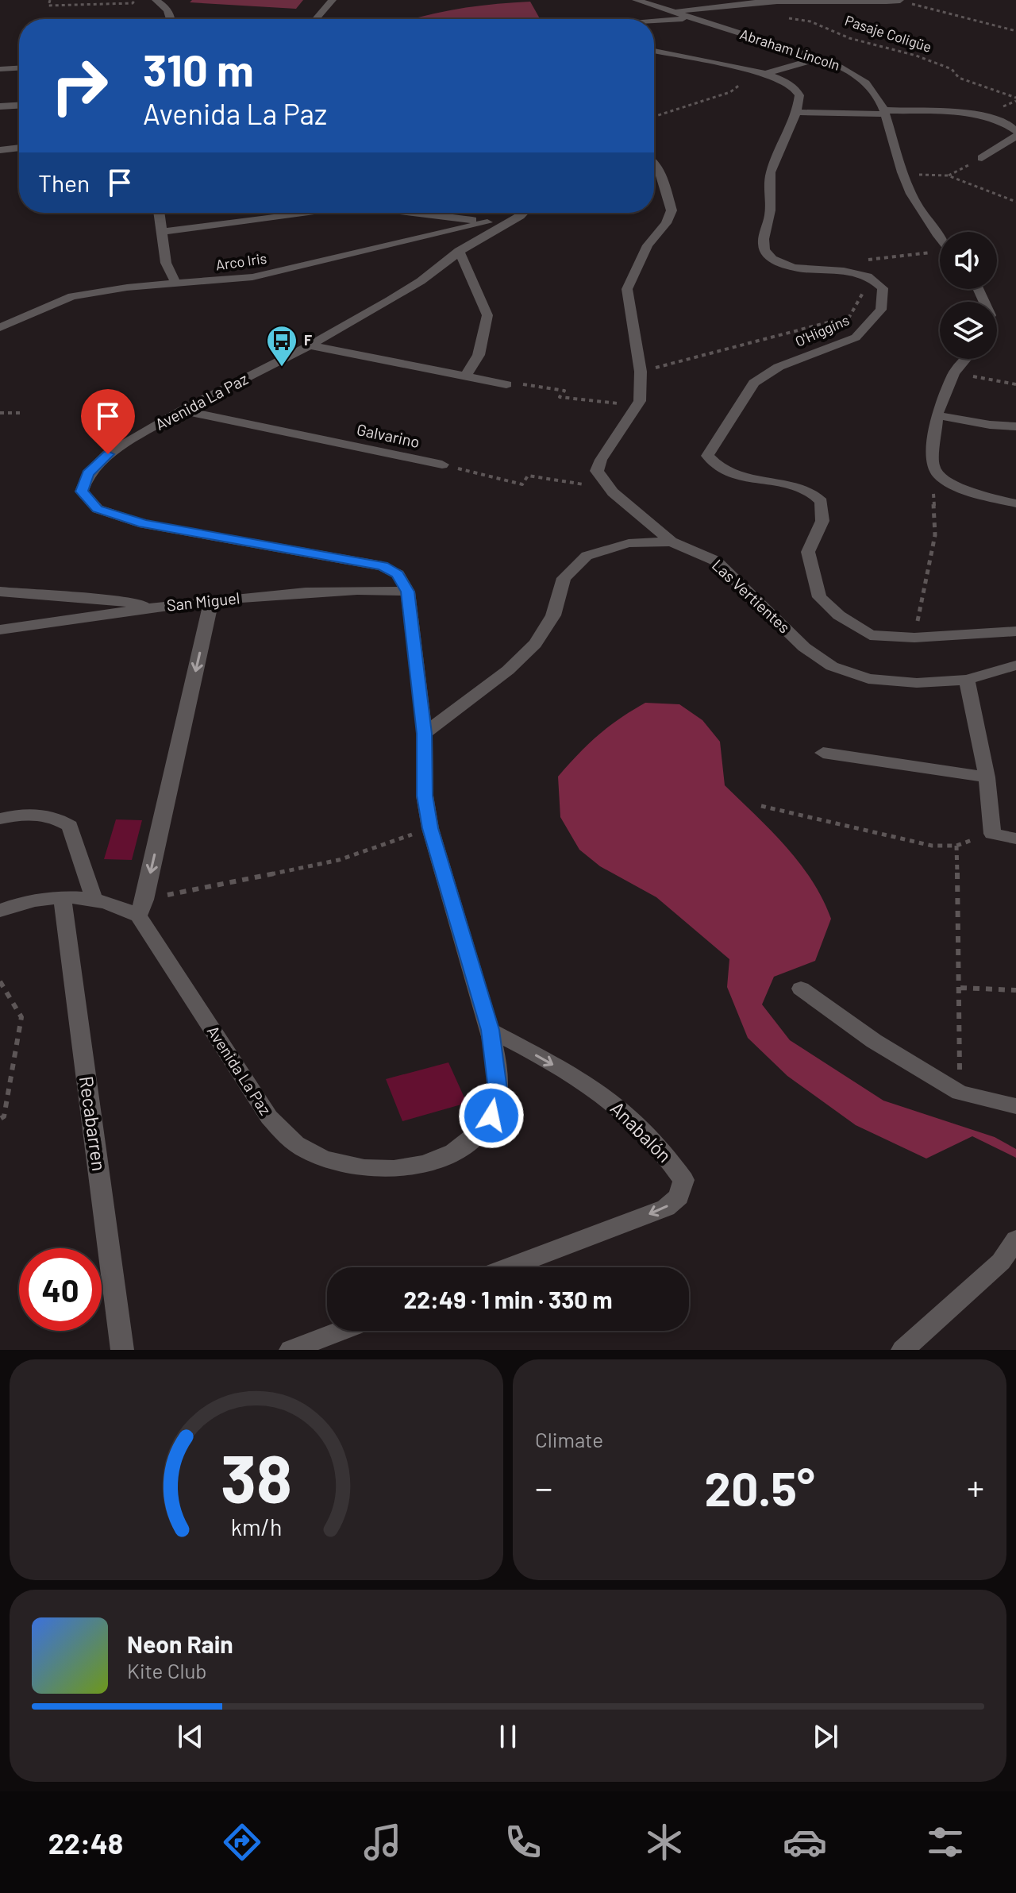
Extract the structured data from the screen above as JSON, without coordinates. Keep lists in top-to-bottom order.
{
  "streets": {
    "street": [
      "Pasaje Coligüe",
      "Abraham Lincoln",
      "Arco Iris",
      "O'Higgins",
      "Avenida La Paz",
      "Galvarino",
      "Las Vertientes",
      "San Miguel",
      "Recabarren",
      "Anabalón"
    ]
  },
  "crossings": [
    ["Avenida La Paz", "Galvarino"],
    ["Avenida La Paz", "San Miguel"],
    ["Avenida La Paz", "Anabalón"]
  ],
  "places": {
    "bus stop": ["F"]
  },
  "page": {
    "turn": ["310 m", "Avenida La Paz"],
    "then": "Then",
    "limit": "40",
    "trip": "22:49 · 1 min · 330 m",
    "tile": "Climate",
    "heat": ["−", "20.5°", "+"],
    "song": ["Neon Rain", "Kite Club"],
    "tabs": "22:48",
    "gauge": ["38", "km/h"]
  }
}
